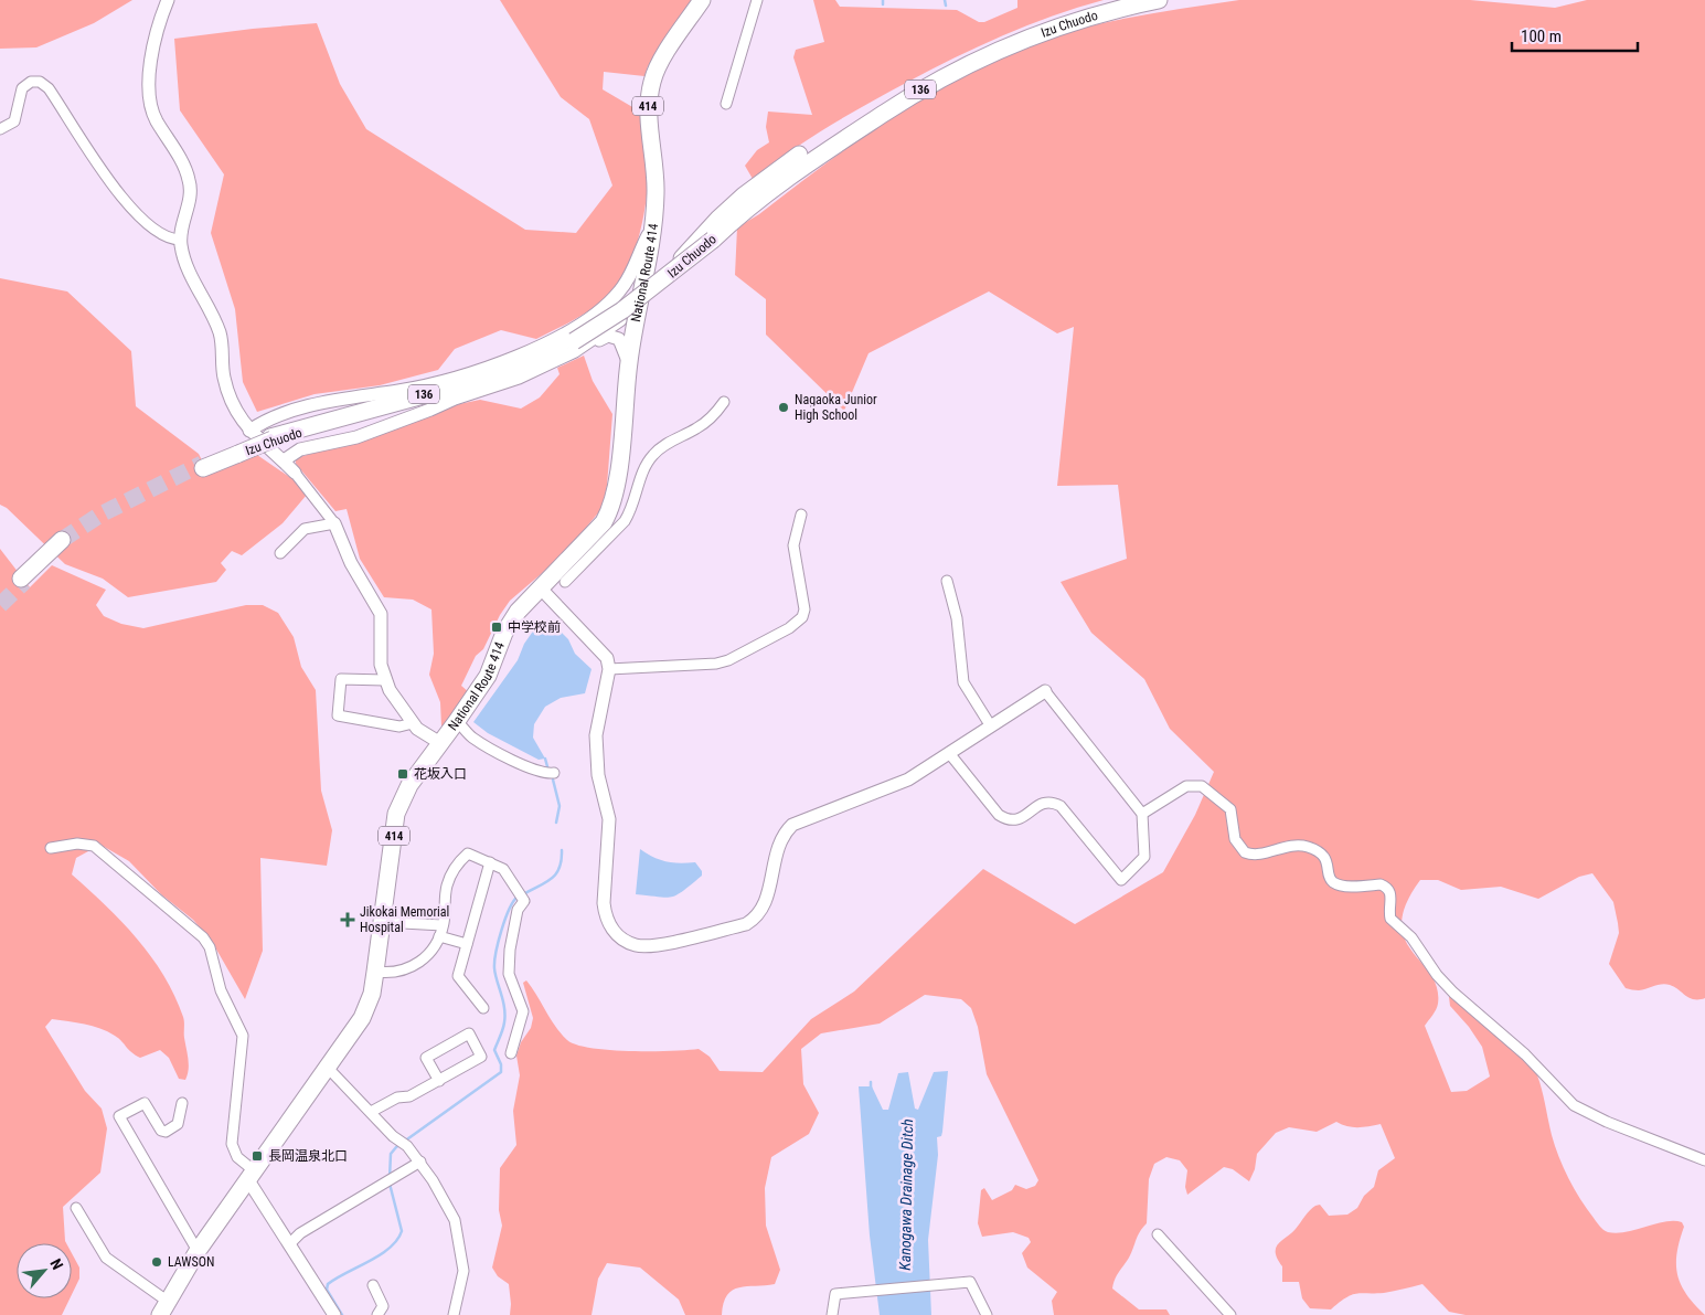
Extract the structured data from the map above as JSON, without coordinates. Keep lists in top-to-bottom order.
{
  "streets": {
    "highway": [
      "Izu Chuodo",
      "136",
      "414",
      "National Route 414"
    ]
  },
  "water": ["Kanogawa Drainage Ditch"],
  "places": {
    "other": ["Nagaoka Junior High School", "LAWSON"],
    "transit": ["中学校前", "花坂入口", "長岡温泉北口"],
    "health": ["Jikokai Memorial Hospital"]
  },
  "scale_bar": "100 m",
  "north": "top right"
}
